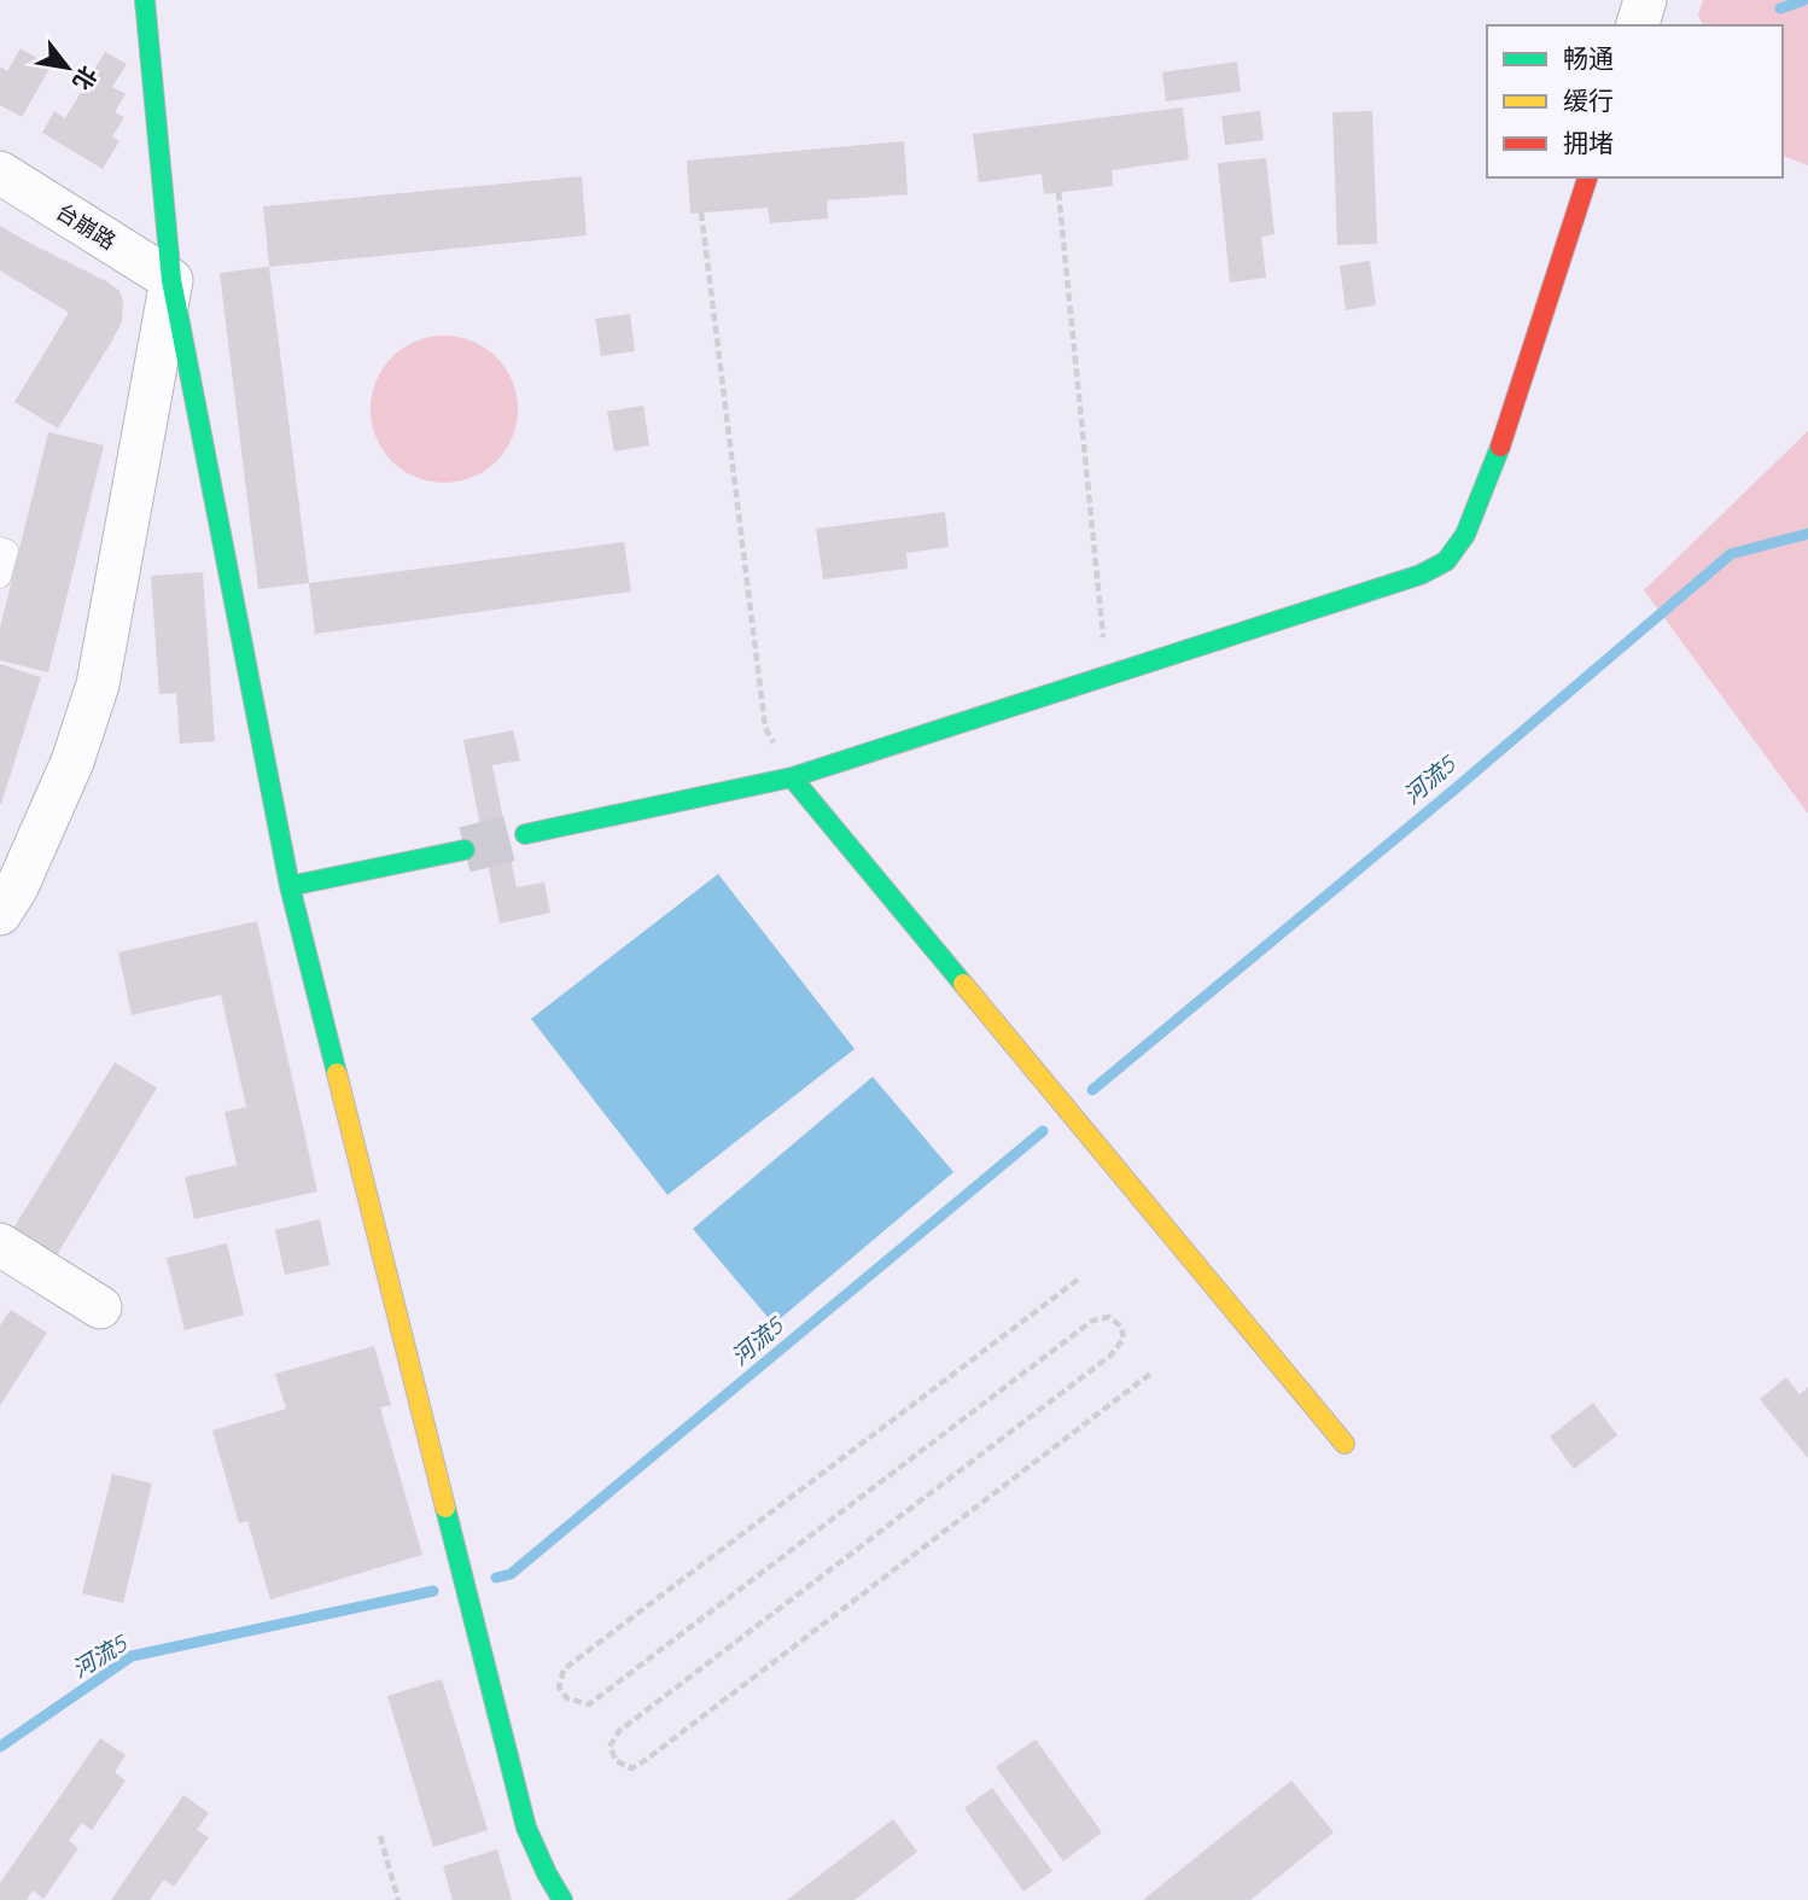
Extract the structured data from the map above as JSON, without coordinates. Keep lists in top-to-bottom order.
{
  "streets": {
    "street": ["台崩路"]
  },
  "water": ["河流5"],
  "legend": ["畅通", "缓行", "拥堵"],
  "north": "bottom right"
}
